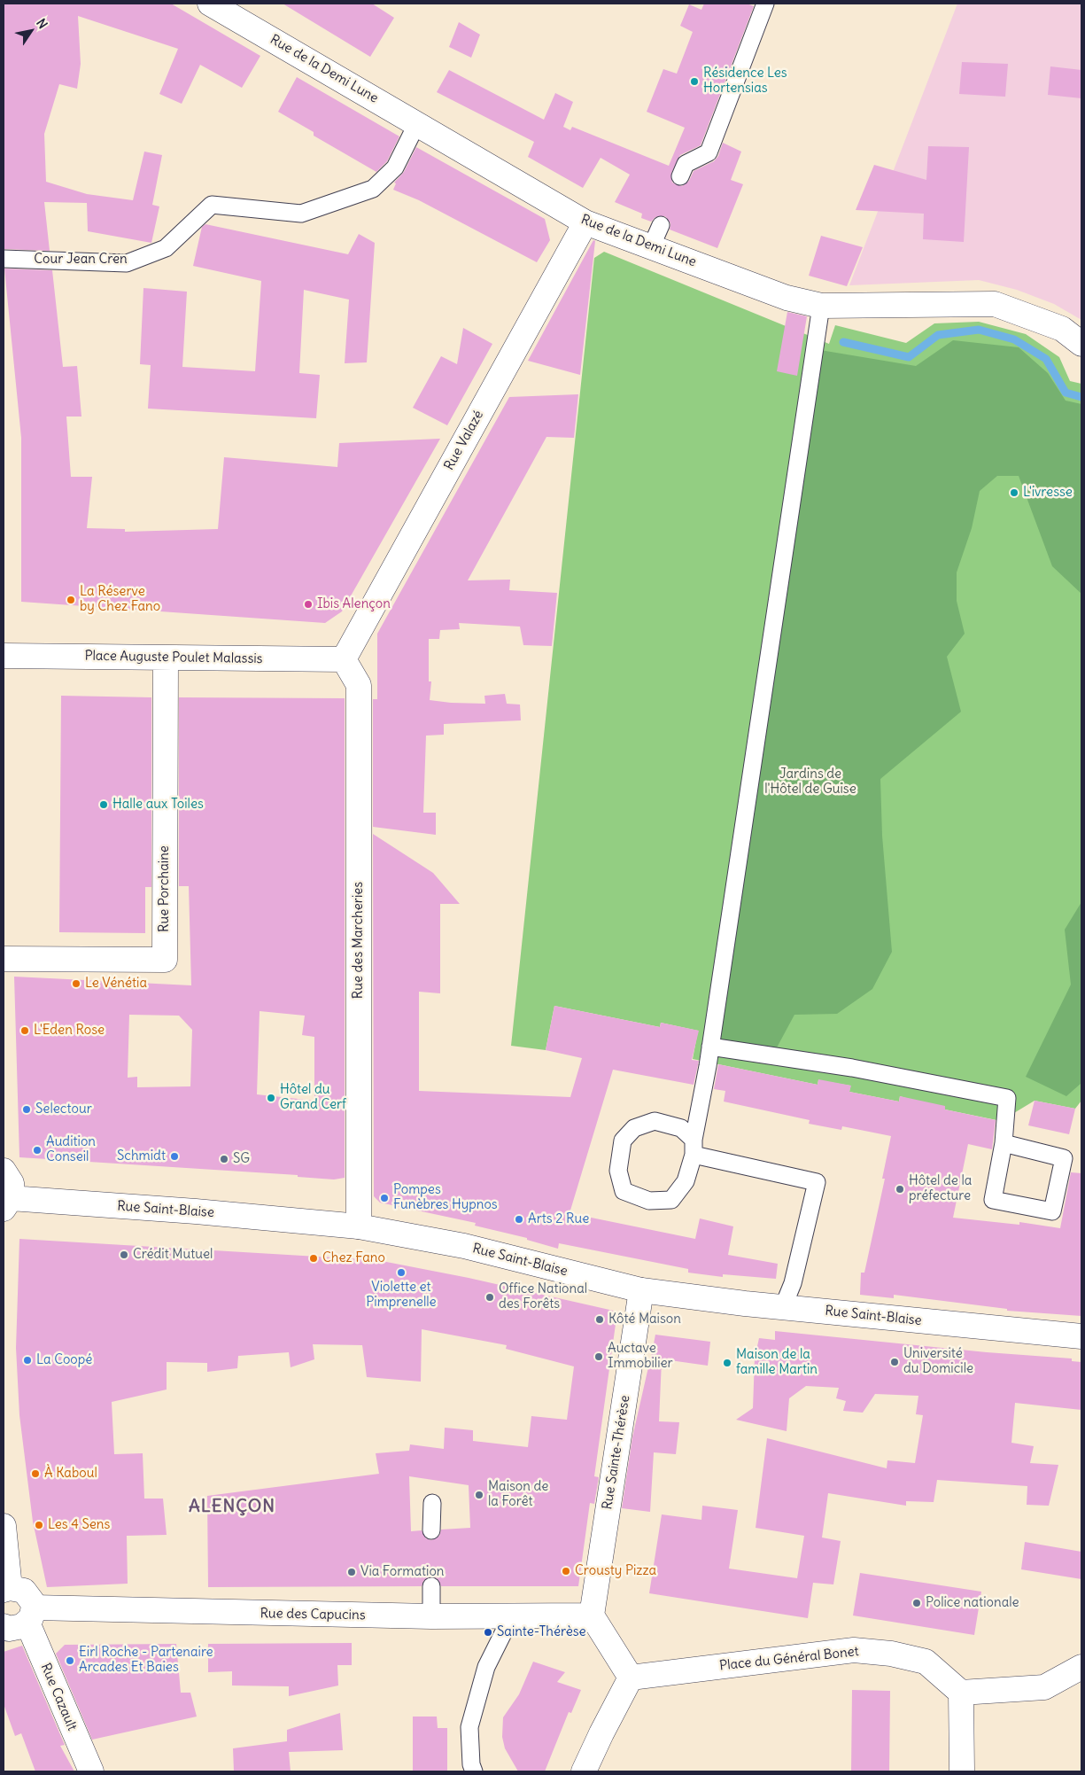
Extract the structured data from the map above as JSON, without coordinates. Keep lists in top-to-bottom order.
{
  "streets": {
    "street": [
      "Rue de la Demi Lune",
      "Rue Valazé",
      "Place Auguste Poulet Malassis",
      "Rue Porchaine",
      "Rue des Marcheries",
      "Rue Saint-Blaise",
      "Rue Sainte-Thérèse",
      "Rue des Capucins",
      "Place du Général Bonet",
      "Rue Cazault"
    ],
    "lane": ["Cour Jean Cren"]
  },
  "crossings": [
    ["Rue de la Demi Lune", "Cour Jean Cren"],
    ["Rue de la Demi Lune", "Rue Valazé"],
    ["Rue Valazé", "Place Auguste Poulet Malassis"],
    ["Rue Valazé", "Rue des Marcheries"],
    ["Place Auguste Poulet Malassis", "Rue Porchaine"],
    ["Place Auguste Poulet Malassis", "Rue des Marcheries"],
    ["Rue des Marcheries", "Rue Saint-Blaise"],
    ["Rue Saint-Blaise", "Rue Sainte-Thérèse"],
    ["Rue Sainte-Thérèse", "Rue des Capucins"],
    ["Rue des Capucins", "Rue Cazault"]
  ],
  "districts": ["ALENÇON"],
  "parks": ["Jardins de l'Hôtel de Guise"],
  "places": [
    "Résidence Les Hortensias",
    "L'ivresse",
    "La Réserve by Chez Fano",
    "Ibis Alençon",
    "Halle aux Toiles",
    "Le Vénétia",
    "L'Eden Rose",
    "Hôtel du Grand Cerf",
    "Selectour",
    "Audition Conseil",
    "Schmidt",
    "SG",
    "Hôtel de la préfecture",
    "Pompes Funèbres Hypnos",
    "Arts 2 Rue",
    "Crédit Mutuel",
    "Chez Fano",
    "Violette et Pimprenelle",
    "Office National des Forêts",
    "Kôté Maison",
    "Auctave Immobilier",
    "La Coopé",
    "Université du Domicile",
    "Maison de la famille Martin",
    "À Kaboul",
    "Maison de la Forêt",
    "Les 4 Sens",
    "Crousty Pizza",
    "Via Formation",
    "Police nationale",
    "Sainte-Thérèse",
    "Eirl Roche - Partenaire Arcades Et Baies"
  ],
  "north": "top right"
}
